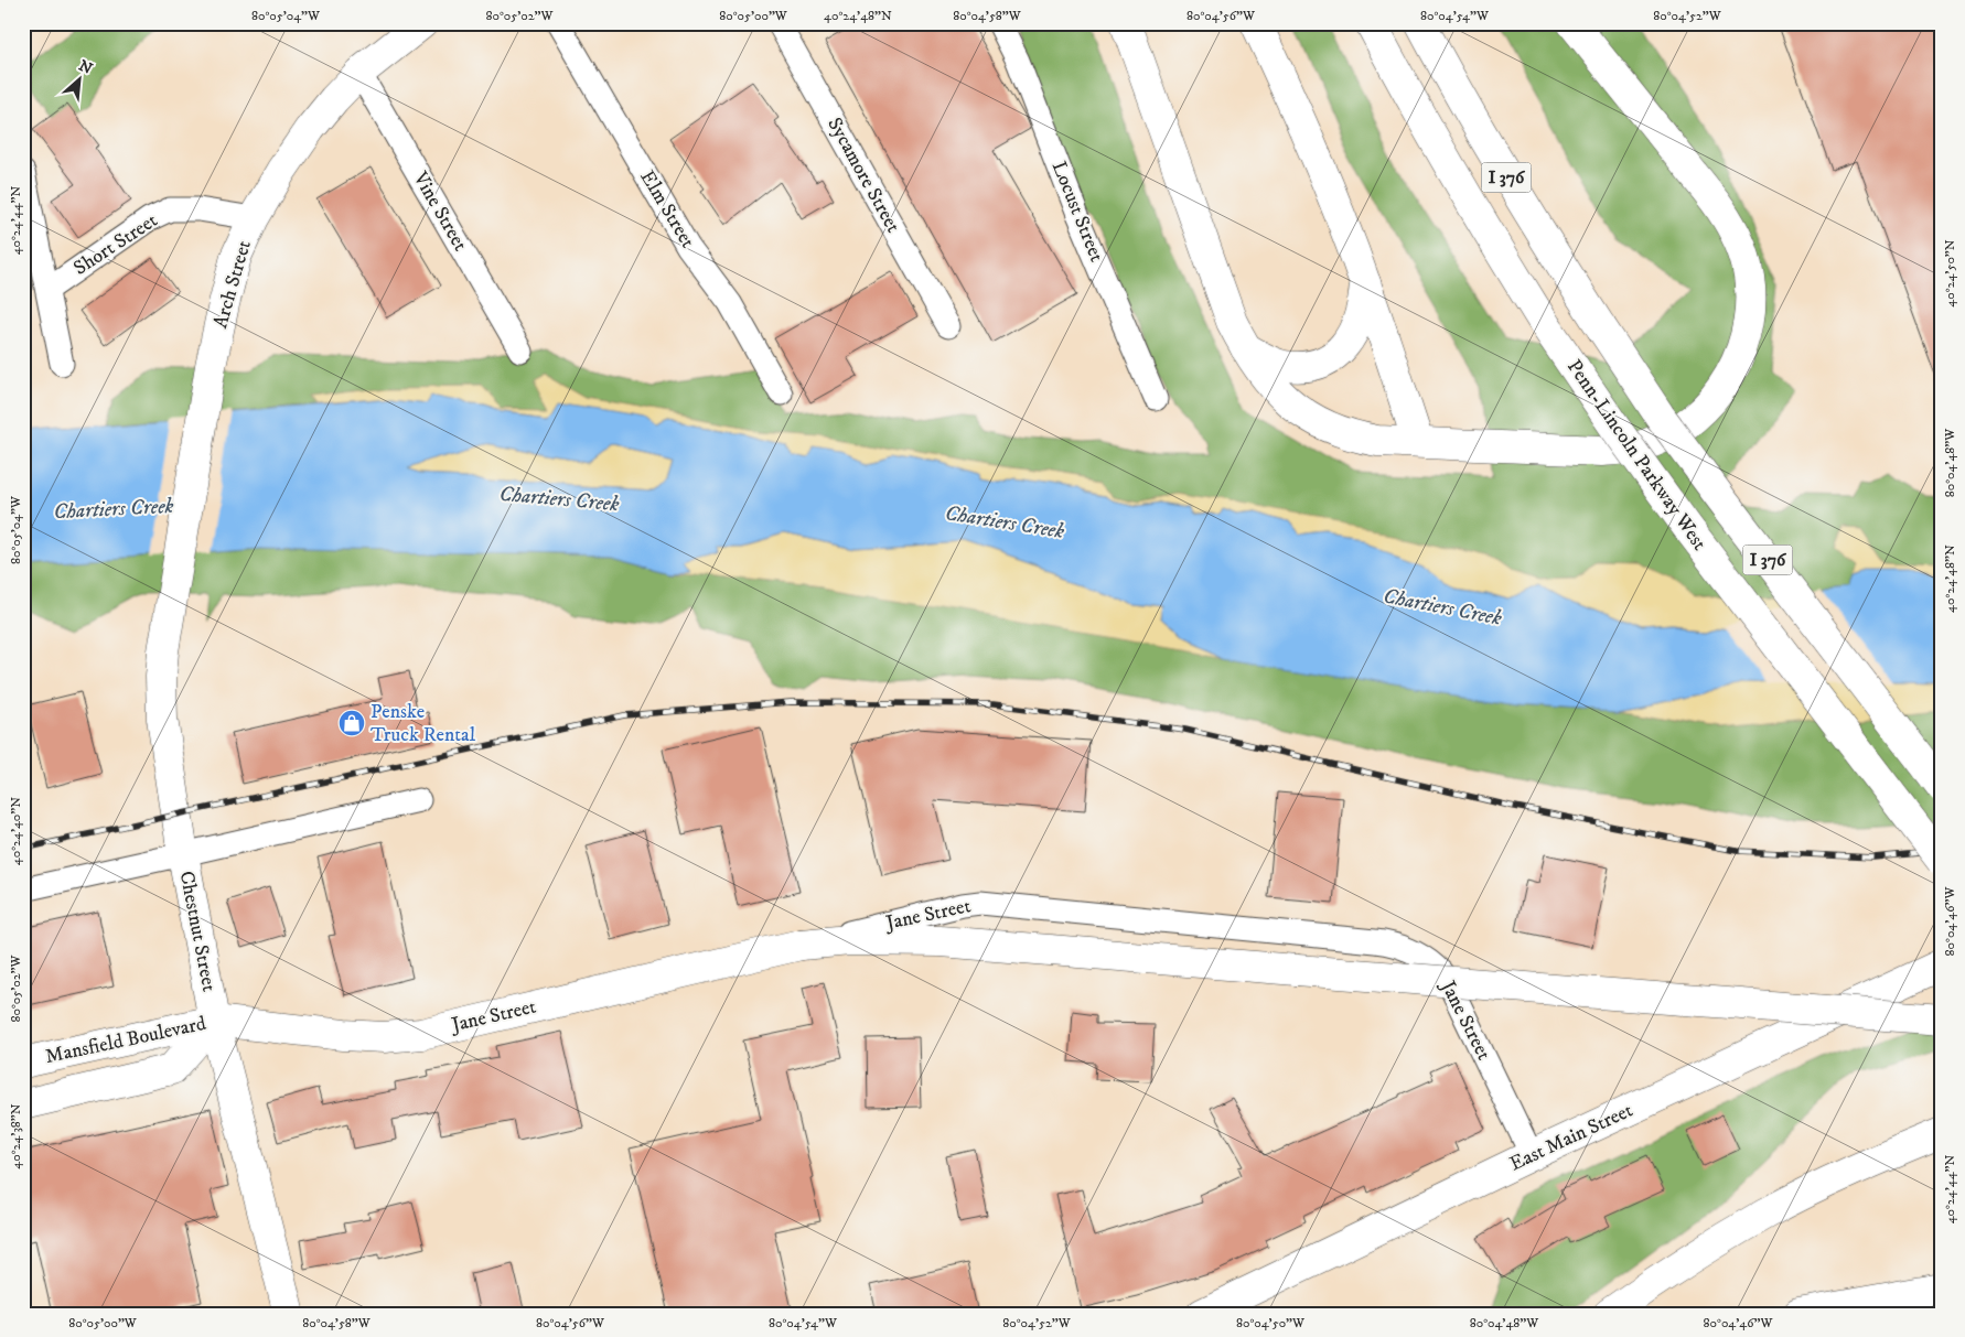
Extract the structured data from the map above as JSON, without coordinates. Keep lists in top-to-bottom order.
{
  "streets": {
    "main road": [
      "I 376",
      "Arch Street",
      "Penn-Lincoln Parkway West",
      "Jane Street",
      "Chestnut Street",
      "Mansfield Boulevard",
      "East Main Street"
    ],
    "street": [
      "Sycamore Street",
      "Elm Street",
      "Vine Street",
      "Locust Street",
      "Short Street"
    ]
  },
  "crossings": [
    ["Vine Street", "Arch Street"],
    ["Short Street", "Arch Street"],
    ["Arch Street", "Chestnut Street"],
    ["Jane Street", "Chestnut Street"],
    ["Jane Street", "Mansfield Boulevard"],
    ["Jane Street", "East Main Street"],
    ["Chestnut Street", "Mansfield Boulevard"]
  ],
  "water": ["Chartiers Creek"],
  "places": {
    "shop": ["Penske Truck Rental"]
  },
  "north": "top right",
  "coordinates": [
    "80°05'04\"W",
    "80°05'02\"W",
    "80°05'00\"W",
    "40°24'48\"N",
    "80°04'58\"W",
    "80°04'56\"W",
    "80°04'54\"W",
    "80°04'52\"W",
    "40°24'44\"N",
    "40°24'50\"N",
    "80°04'48\"W",
    "40°24'40\"N",
    "80°04'46\"W",
    "40°24'38\"N",
    "80°04'50\"W"
  ]
}
